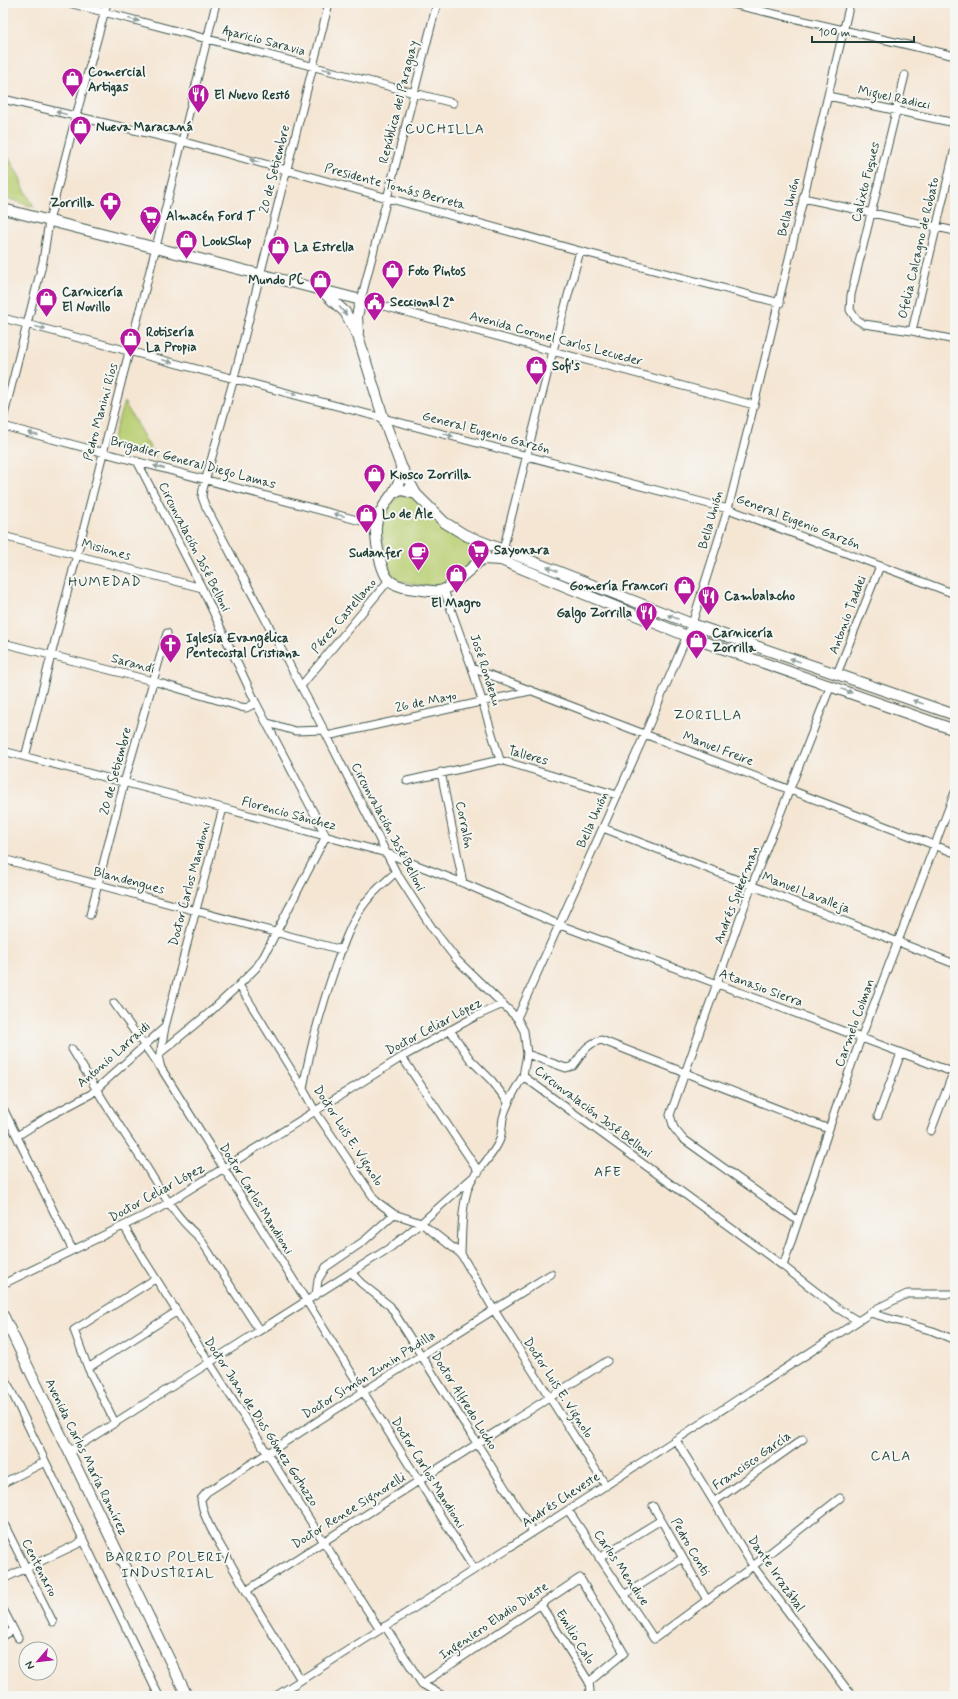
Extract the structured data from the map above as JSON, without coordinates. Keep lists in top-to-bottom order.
{
  "streets": {
    "main road": ["Avenida Coronel Carlos Lecueder", "Avenida Carlos María Ramírez"],
    "street": [
      "Aparicio Saravia",
      "Miguel Radicci",
      "República del Paraguay",
      "20 de Setiembre",
      "Calixto Fuques",
      "Presidente Tomás Berreta",
      "Bella Unión",
      "Ofelia Calcagno de Robato",
      "Pedro Manini Ríos",
      "General Eugenio Garzón",
      "Brigadier General Diego Lamas",
      "Circunvalación José Belloni",
      "Misiones",
      "Antonio Taddei",
      "Pérez Castellano",
      "Sarandí",
      "José Rondeau",
      "26 de Mayo",
      "Manuel Freire",
      "Talleres",
      "Florencio Sánchez",
      "Corralón",
      "Blandengues",
      "Doctor Carlos Mandioni",
      "Manuel Lavalleja",
      "Andrés Spikerman",
      "Atanasio Sierra",
      "Carmelo Colman",
      "Doctor Celiar López",
      "Antonio Larraidi",
      "Doctor Luis E. Vignolo",
      "Doctor Simón Zunin Padilla",
      "Doctor Alfredo Lucho",
      "Doctor Juan de Dios Gómez Gotuzzo",
      "Francisco García",
      "Andrés Cheveste",
      "Doctor Renee Signorelli",
      "Pedro Conti",
      "Centenario",
      "Carlos Mendive",
      "Dante Irrazábal",
      "Ingeniero Eladio Dieste",
      "Emilio Calo"
    ]
  },
  "crossings": [
    ["Aparicio Saravia", "República del Paraguay"],
    ["Aparicio Saravia", "20 de Setiembre"],
    ["Aparicio Saravia", "Pedro Manini Ríos"],
    ["Miguel Radicci", "Calixto Fuques"],
    ["Miguel Radicci", "Bella Unión"],
    ["República del Paraguay", "Presidente Tomás Berreta"],
    ["República del Paraguay", "Avenida Coronel Carlos Lecueder"],
    ["20 de Setiembre", "Presidente Tomás Berreta"],
    ["20 de Setiembre", "Avenida Coronel Carlos Lecueder"],
    ["20 de Setiembre", "General Eugenio Garzón"],
    ["20 de Setiembre", "Brigadier General Diego Lamas"],
    ["20 de Setiembre", "Circunvalación José Belloni"],
    ["20 de Setiembre", "Sarandí"],
    ["20 de Setiembre", "Florencio Sánchez"],
    ["20 de Setiembre", "Blandengues"],
    ["Calixto Fuques", "Ofelia Calcagno de Robato"],
    ["Presidente Tomás Berreta", "Bella Unión"],
    ["Presidente Tomás Berreta", "Pedro Manini Ríos"],
    ["Bella Unión", "Avenida Coronel Carlos Lecueder"],
    ["Bella Unión", "General Eugenio Garzón"],
    ["Bella Unión", "Circunvalación José Belloni"],
    ["Bella Unión", "Manuel Freire"],
    ["Bella Unión", "Talleres"],
    ["Bella Unión", "Florencio Sánchez"],
    ["Bella Unión", "Manuel Lavalleja"],
    ["Bella Unión", "Atanasio Sierra"],
    ["Avenida Coronel Carlos Lecueder", "Pedro Manini Ríos"],
    ["Pedro Manini Ríos", "General Eugenio Garzón"],
    ["Pedro Manini Ríos", "Brigadier General Diego Lamas"],
    ["Pedro Manini Ríos", "Misiones"],
    ["Pedro Manini Ríos", "Sarandí"],
    ["Pedro Manini Ríos", "Florencio Sánchez"],
    ["General Eugenio Garzón", "Antonio Taddei"],
    ["Brigadier General Diego Lamas", "Circunvalación José Belloni"],
    ["Circunvalación José Belloni", "Misiones"],
    ["Circunvalación José Belloni", "Pérez Castellano"],
    ["Circunvalación José Belloni", "Sarandí"],
    ["Circunvalación José Belloni", "26 de Mayo"],
    ["Circunvalación José Belloni", "Florencio Sánchez"],
    ["Circunvalación José Belloni", "Carmelo Colman"],
    ["Circunvalación José Belloni", "Doctor Celiar López"],
    ["Circunvalación José Belloni", "Andrés Cheveste"],
    ["José Rondeau", "26 de Mayo"],
    ["José Rondeau", "Manuel Freire"],
    ["José Rondeau", "Talleres"],
    ["26 de Mayo", "Manuel Freire"],
    ["Manuel Freire", "Andrés Spikerman"],
    ["Manuel Freire", "Carmelo Colman"],
    ["Talleres", "Corralón"],
    ["Florencio Sánchez", "Corralón"],
    ["Florencio Sánchez", "Doctor Carlos Mandioni"],
    ["Florencio Sánchez", "Atanasio Sierra"],
    ["Blandengues", "Doctor Carlos Mandioni"],
    ["Doctor Carlos Mandioni", "Doctor Celiar López"],
    ["Doctor Carlos Mandioni", "Antonio Larraidi"],
    ["Doctor Carlos Mandioni", "Doctor Simón Zunin Padilla"],
    ["Doctor Carlos Mandioni", "Andrés Cheveste"],
    ["Doctor Carlos Mandioni", "Doctor Renee Signorelli"],
    ["Manuel Lavalleja", "Andrés Spikerman"],
    ["Manuel Lavalleja", "Carmelo Colman"],
    ["Andrés Spikerman", "Atanasio Sierra"],
    ["Andrés Spikerman", "Carmelo Colman"],
    ["Atanasio Sierra", "Carmelo Colman"],
    ["Doctor Celiar López", "Doctor Luis E. Vignolo"],
    ["Doctor Celiar López", "Doctor Juan de Dios Gómez Gotuzzo"],
    ["Doctor Luis E. Vignolo", "Doctor Simón Zunin Padilla"],
    ["Doctor Luis E. Vignolo", "Andrés Cheveste"],
    ["Doctor Luis E. Vignolo", "Doctor Renee Signorelli"],
    ["Doctor Simón Zunin Padilla", "Doctor Alfredo Lucho"],
    ["Doctor Simón Zunin Padilla", "Doctor Juan de Dios Gómez Gotuzzo"],
    ["Doctor Simón Zunin Padilla", "Doctor Renee Signorelli"],
    ["Doctor Alfredo Lucho", "Andrés Cheveste"],
    ["Doctor Alfredo Lucho", "Doctor Renee Signorelli"],
    ["Doctor Juan de Dios Gómez Gotuzzo", "Andrés Cheveste"],
    ["Doctor Juan de Dios Gómez Gotuzzo", "Doctor Renee Signorelli"],
    ["Doctor Juan de Dios Gómez Gotuzzo", "Ingeniero Eladio Dieste"],
    ["Francisco García", "Dante Irrazábal"],
    ["Andrés Cheveste", "Carlos Mendive"],
    ["Andrés Cheveste", "Dante Irrazábal"],
    ["Pedro Conti", "Carlos Mendive"],
    ["Ingeniero Eladio Dieste", "Emilio Calo"]
  ],
  "one_way": ["Aparicio Saravia", "General Eugenio Garzón", "Brigadier General Diego Lamas"],
  "districts": [
    "CUCHILLA",
    "HUMEDAD",
    "ZORILLA",
    "AFE",
    "CALA",
    "BARRIO POLERI/ INDUSTRIAL"
  ],
  "places": {
    "shop": [
      "Comercial Artigas",
      "Nueva Maracaná",
      "LookShop",
      "La Estrella",
      "Foto Pintos",
      "Mundo PC",
      "Carnicería El Novillo",
      "Rotisería La Propia",
      "Sofi's",
      "Kiosco Zorrilla",
      "Lo de Ale",
      "El Magro",
      "Gomería Francori",
      "Carnicería Zorrilla"
    ],
    "restaurant": ["El Nuevo Restó", "Cambalacho", "Galgo Zorrilla"],
    "pharmacy": ["Zorrilla"],
    "supermarket": ["Almacén Ford T", "Sayonara"],
    "public building": ["Seccional 2ª"],
    "cafe": ["Sudanfer"],
    "church": ["Iglesia Evangélica Pentecostal Cristiana"]
  },
  "scale_bar": "100 m",
  "north": "bottom left"
}
